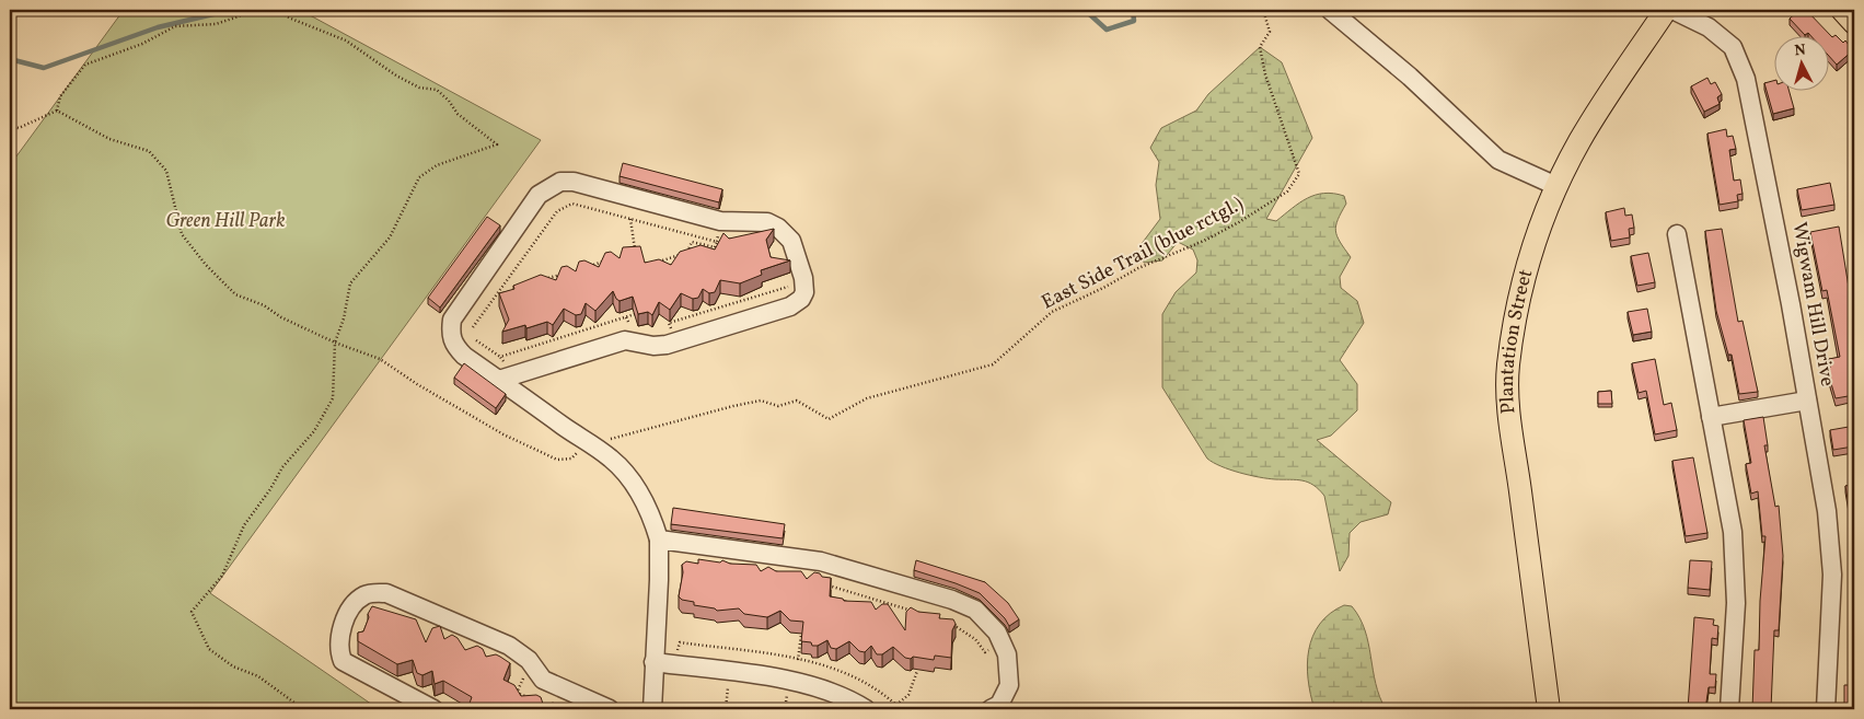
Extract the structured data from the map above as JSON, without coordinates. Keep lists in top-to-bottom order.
{
  "streets": {
    "main road": ["Plantation Street"],
    "street": ["Wigwam Hill Drive"],
    "path": ["East Side Trail (blue rctgl.)"]
  },
  "parks": ["Green Hill Park"],
  "north": "top"
}
